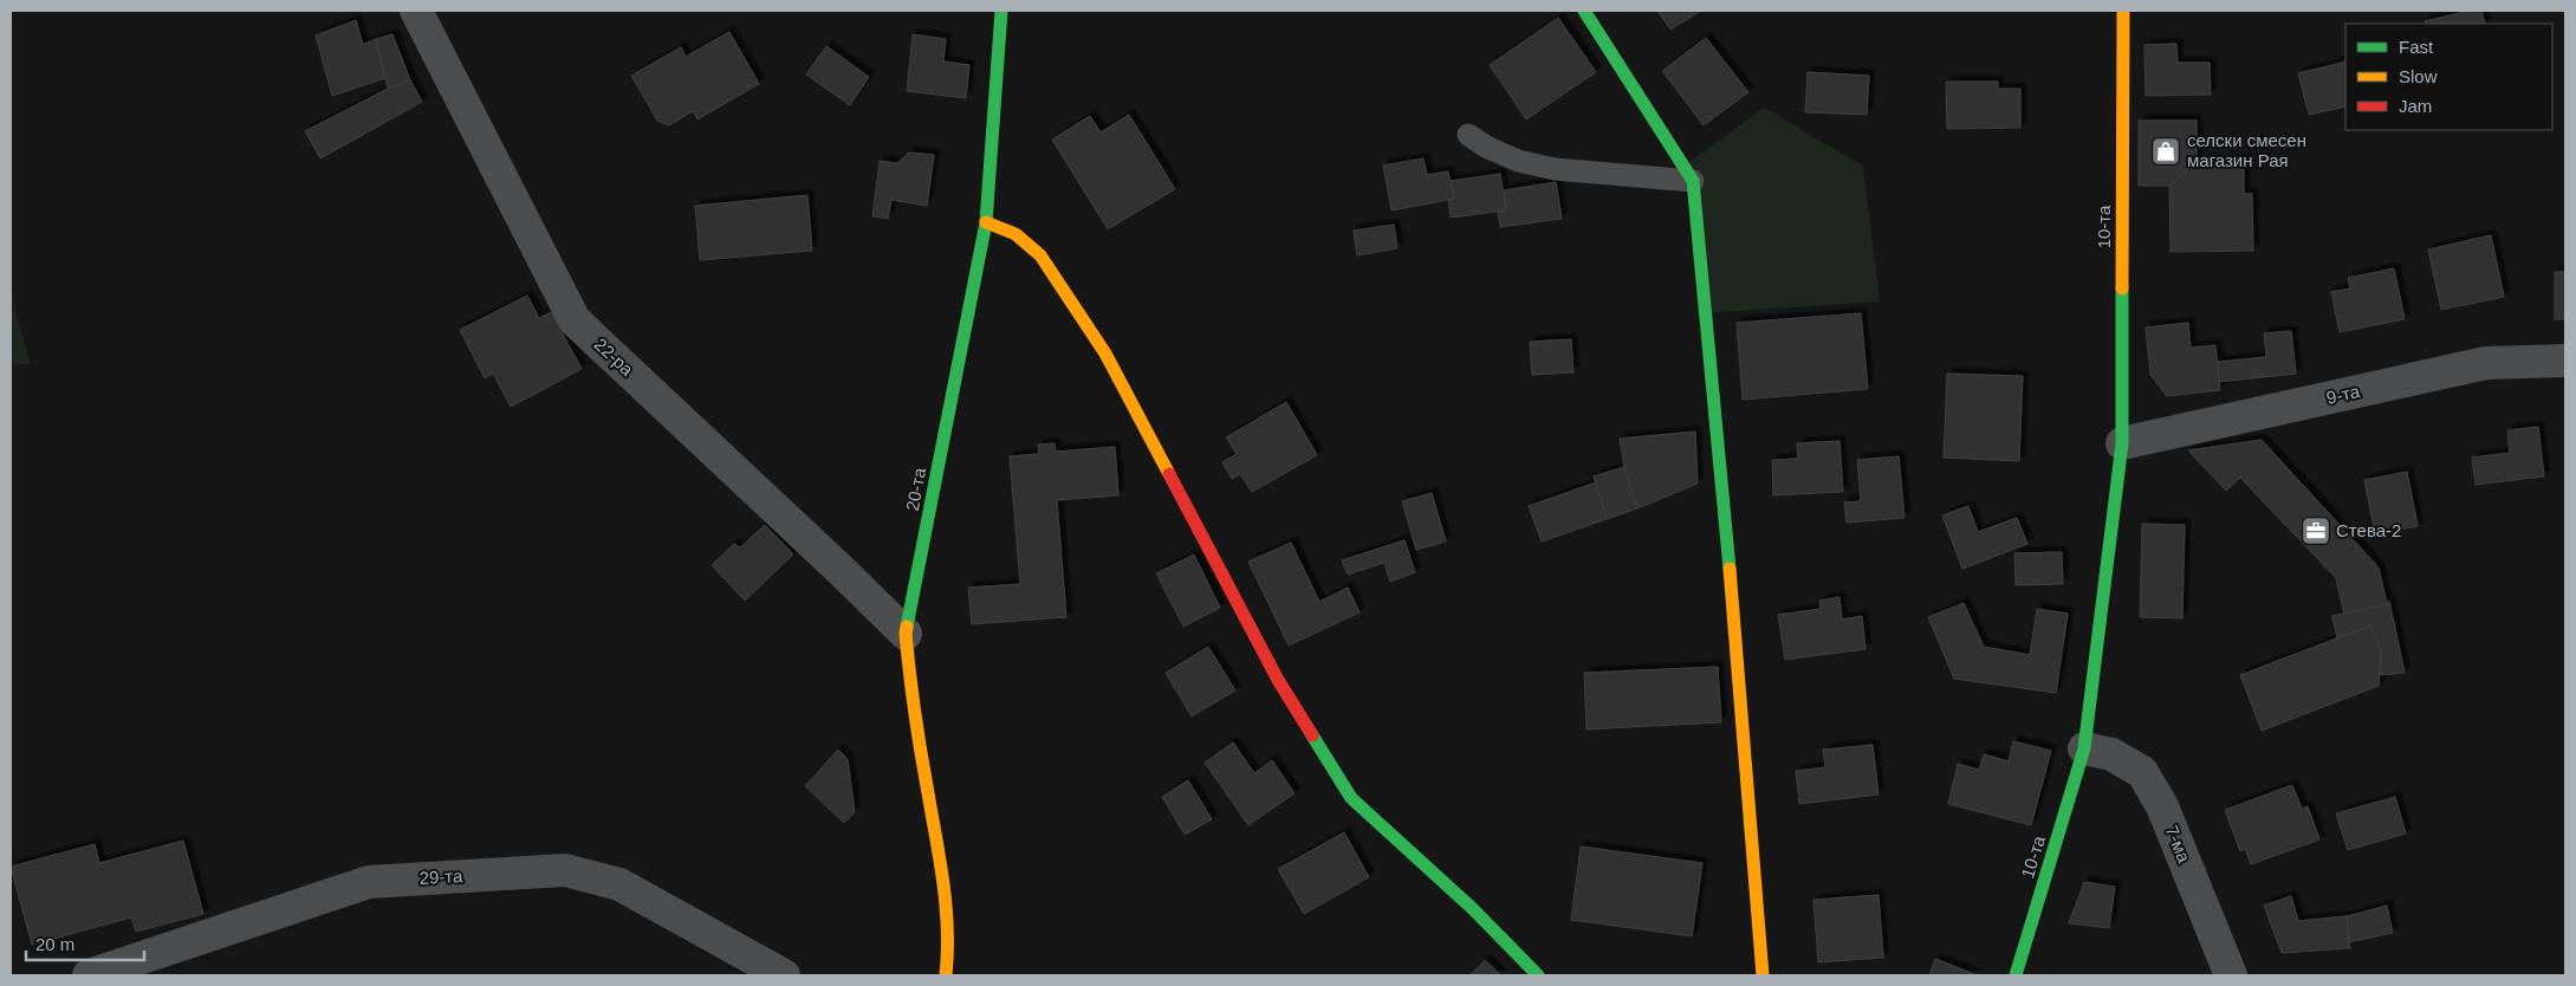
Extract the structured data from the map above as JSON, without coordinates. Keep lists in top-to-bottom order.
{
  "streets": {
    "street": [
      "10-та",
      "22-ра",
      "9-та",
      "20-та",
      "7-ма",
      "29-та"
    ]
  },
  "crossings": [
    ["10-та", "9-та"],
    ["10-та", "7-ма"],
    ["22-ра", "20-та"]
  ],
  "places": {
    "shop": ["селски смесен магазин Рая"],
    "office": ["Стева-2"]
  },
  "legend": ["Fast", "Slow", "Jam"],
  "scale_bar": "20 m"
}
